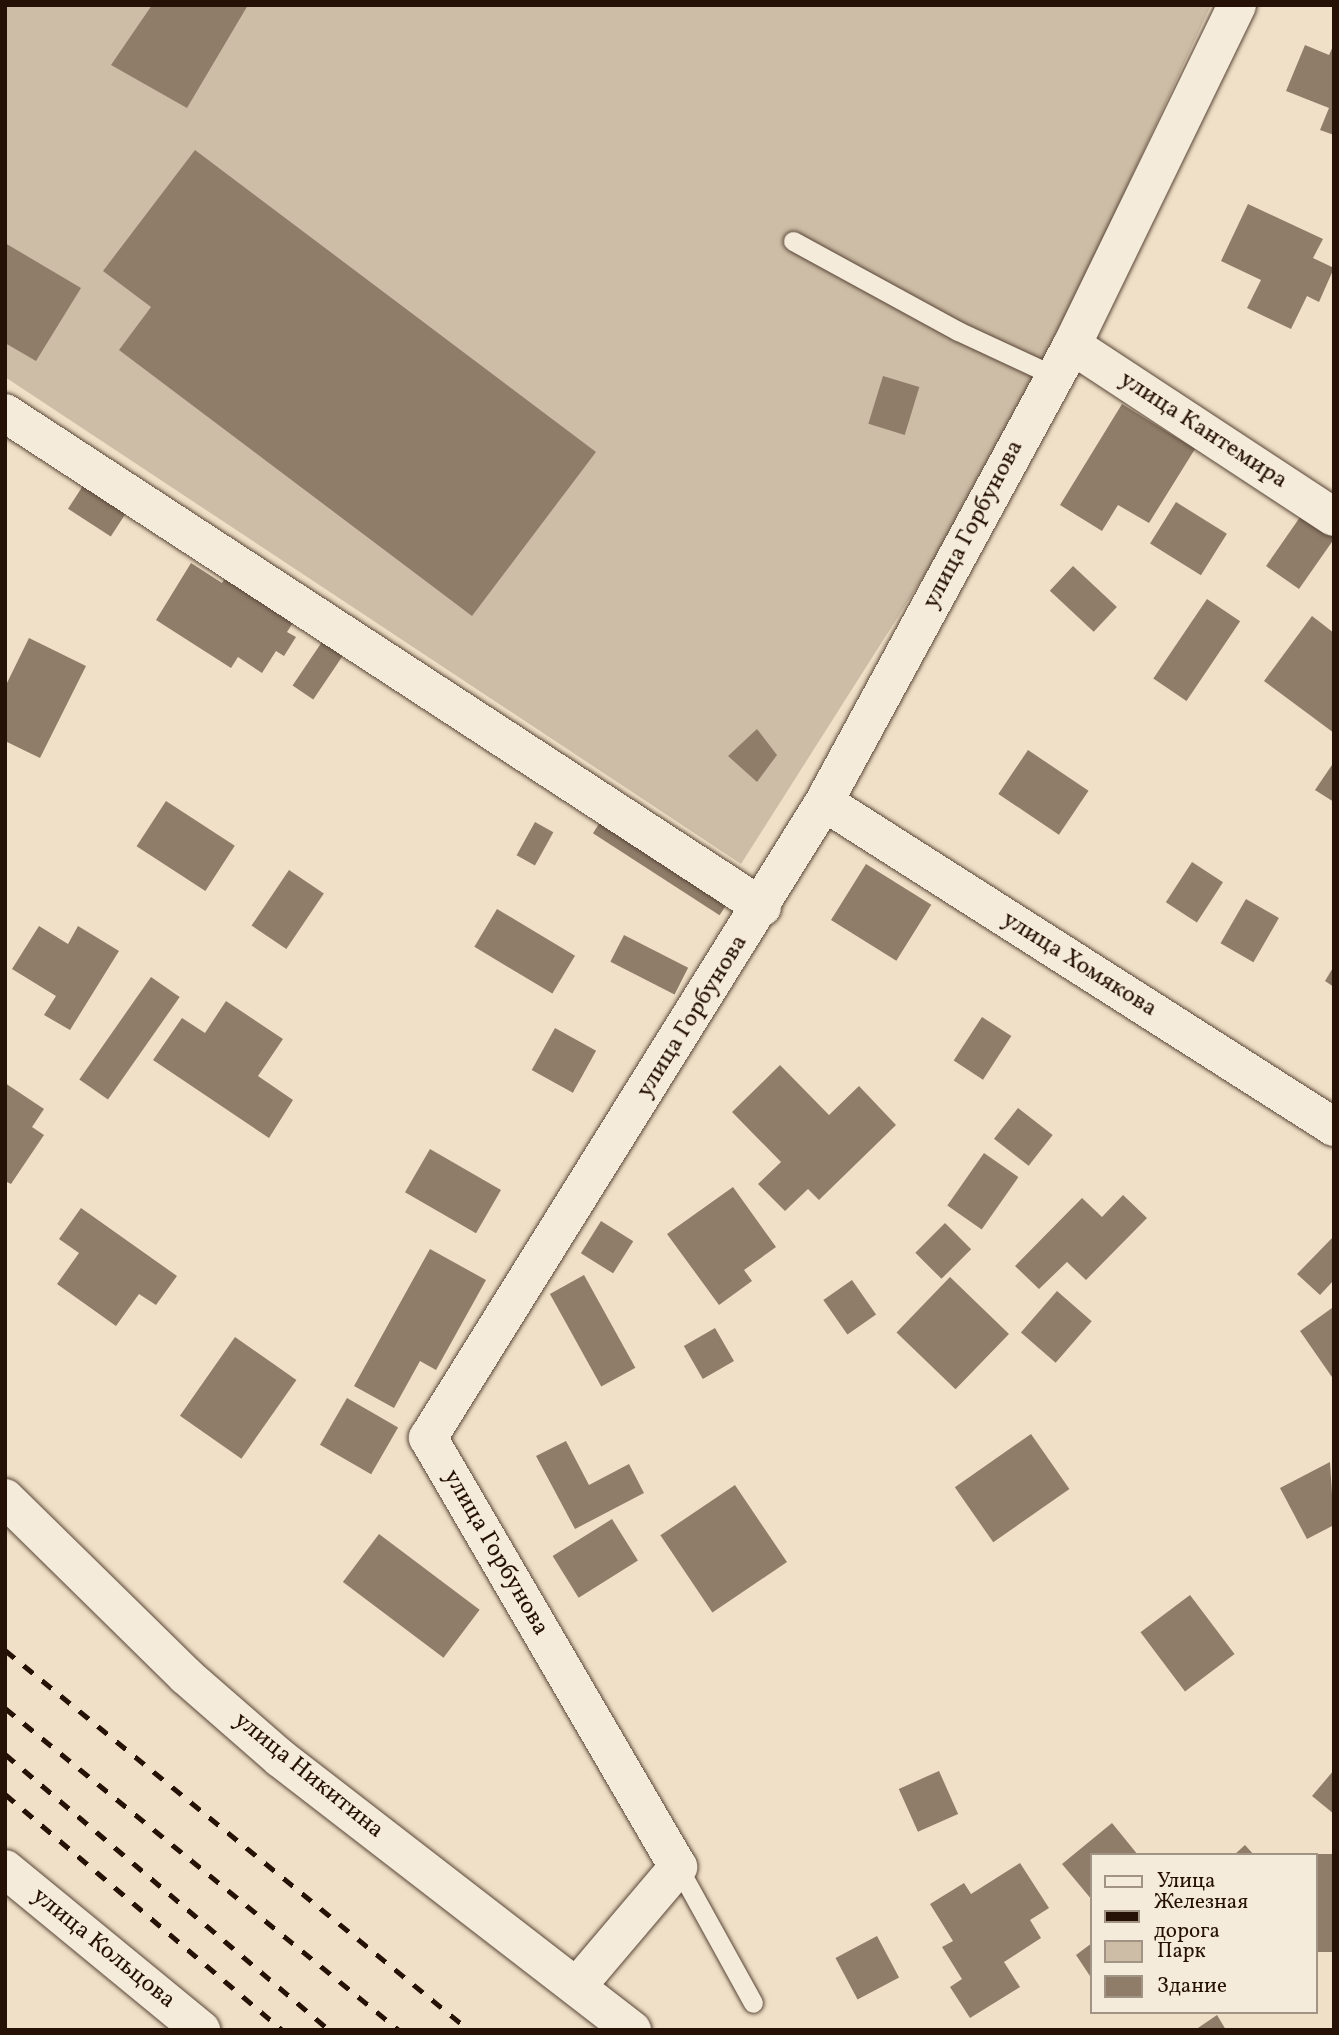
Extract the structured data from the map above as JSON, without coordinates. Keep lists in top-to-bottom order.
{
  "streets": {
    "street": [
      "улица Кантемира",
      "улица Горбунова",
      "улица Хомякова",
      "улица Никитина",
      "улица Кольцова"
    ]
  },
  "crossings": [
    ["улица Кантемира", "улица Горбунова"],
    ["улица Горбунова", "улица Хомякова"]
  ],
  "legend": [
    "Улица",
    "Железная дорога",
    "Парк",
    "Здание"
  ]
}
